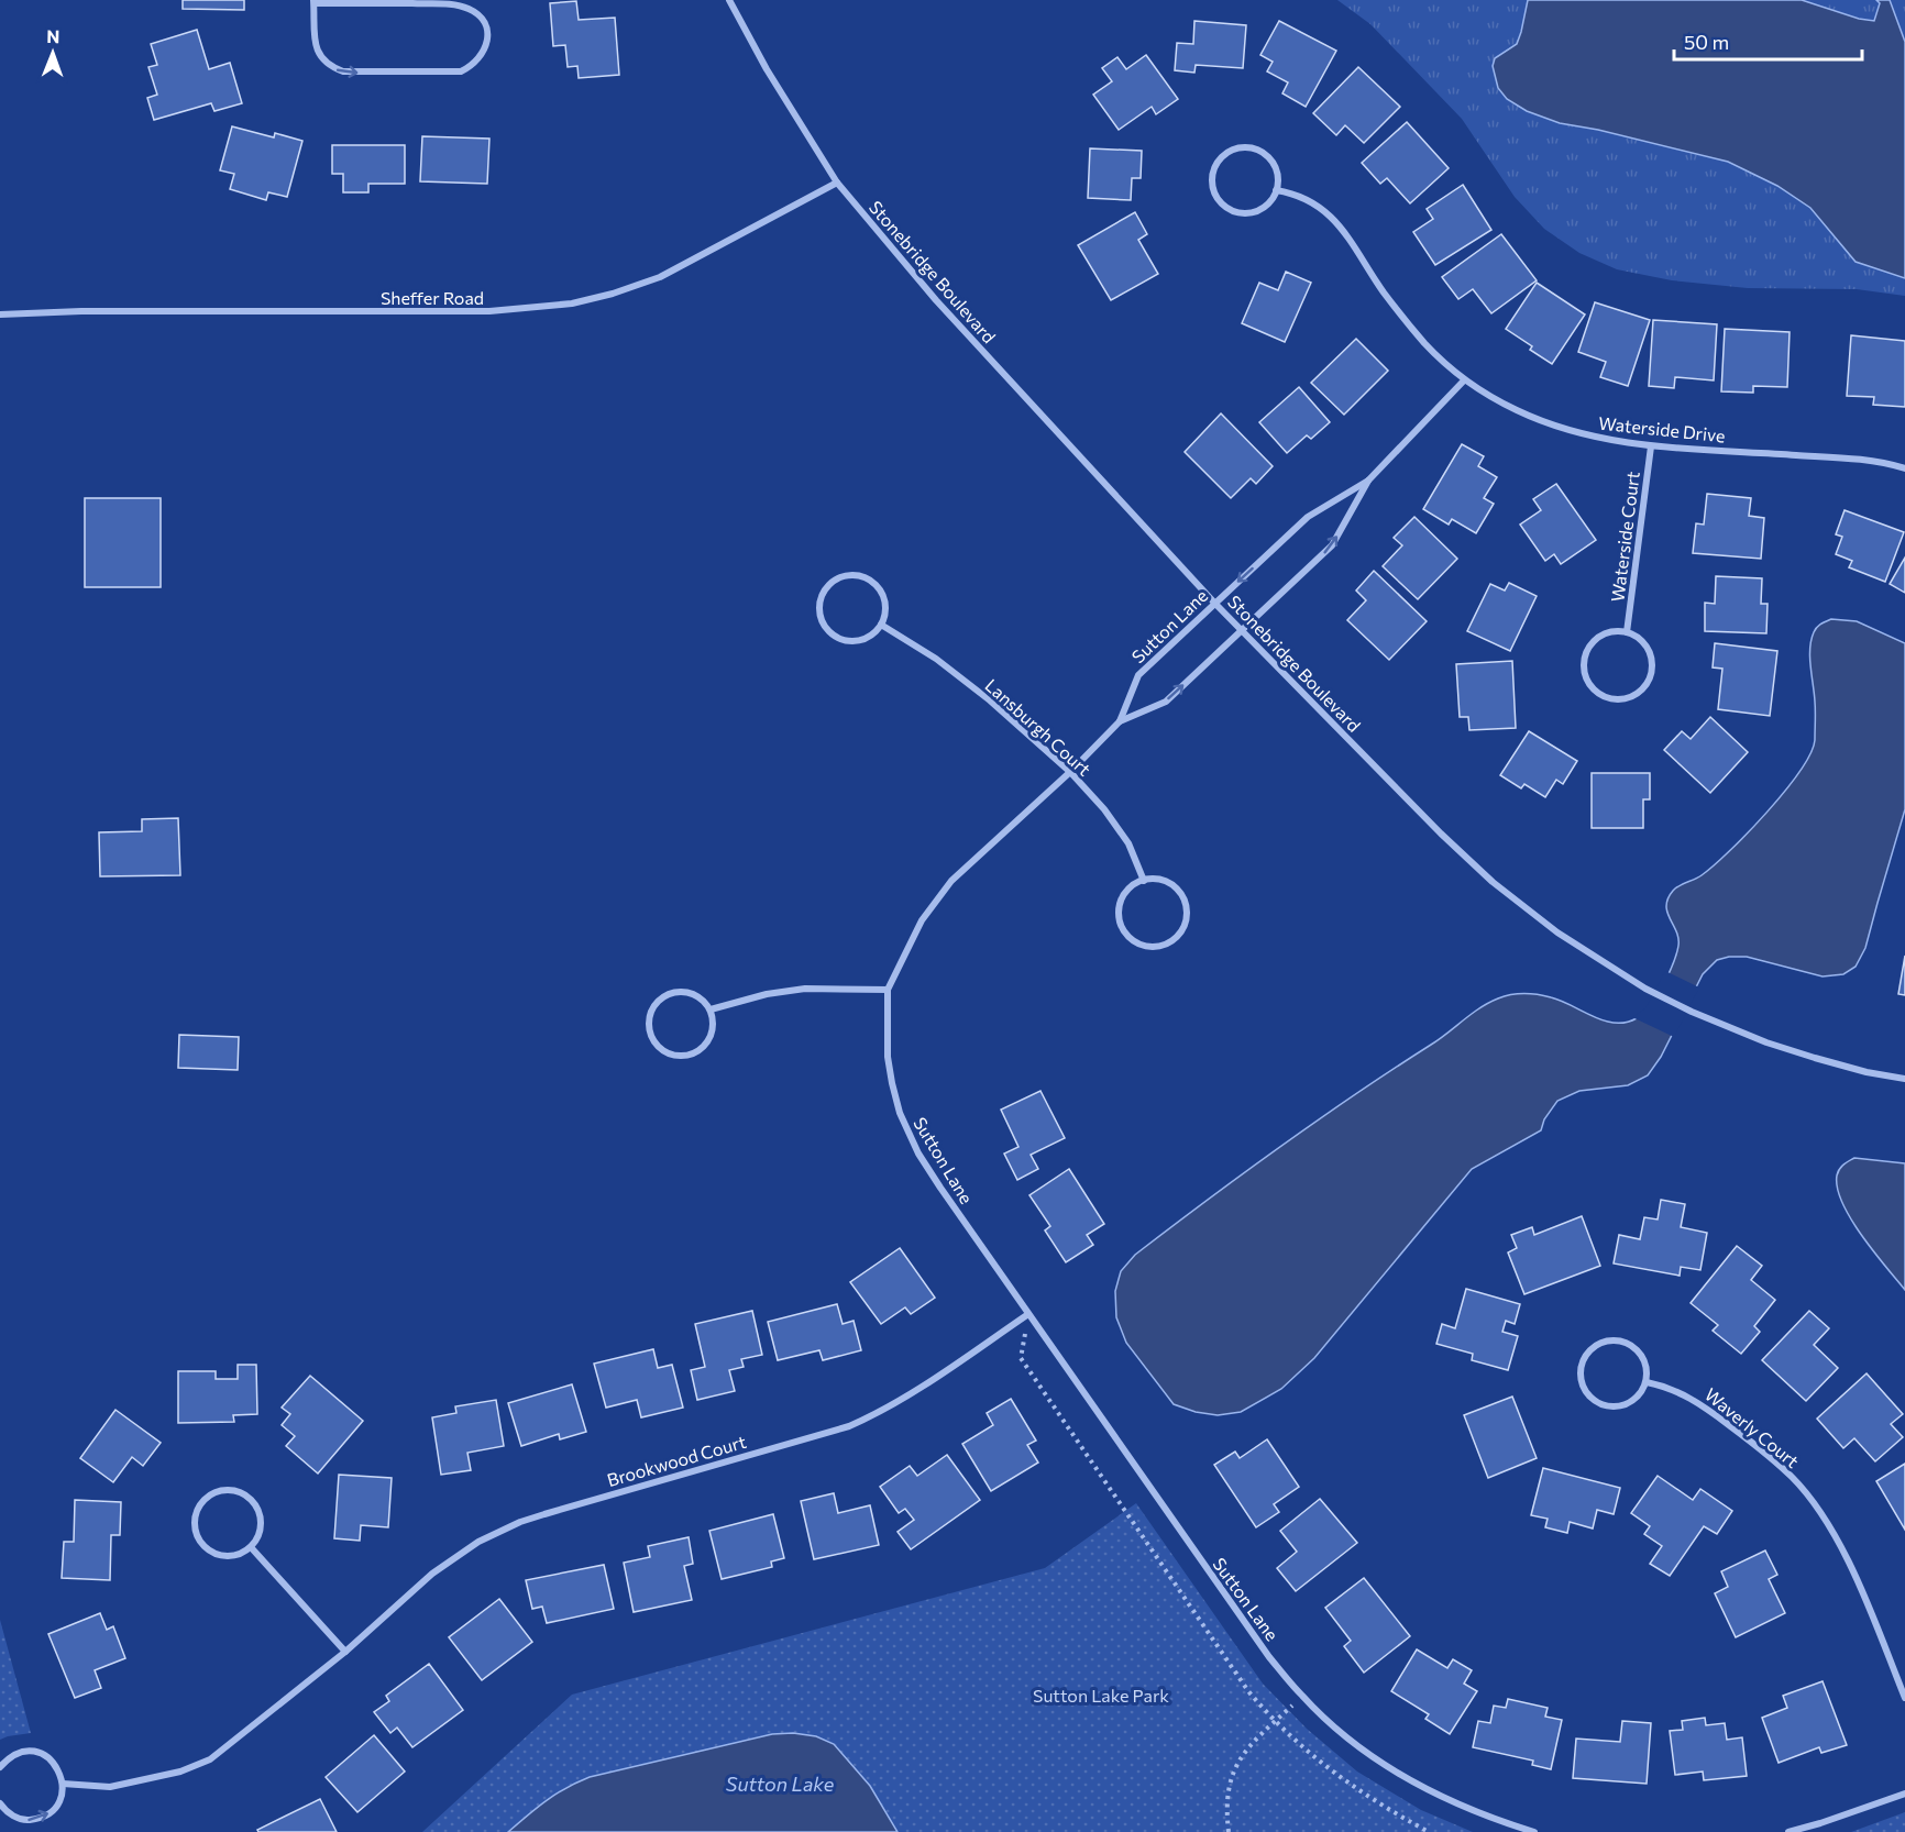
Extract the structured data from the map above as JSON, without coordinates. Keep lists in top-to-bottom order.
{
  "streets": {
    "street": [
      "Stonebridge Boulevard",
      "Sheffer Road",
      "Waterside Drive",
      "Waterside Court",
      "Sutton Lane",
      "Lansburgh Court",
      "Waverly Court",
      "Brookwood Court"
    ]
  },
  "crossings": [
    ["Stonebridge Boulevard", "Sheffer Road"],
    ["Stonebridge Boulevard", "Sutton Lane"],
    ["Waterside Drive", "Waterside Court"],
    ["Waterside Drive", "Sutton Lane"],
    ["Sutton Lane", "Lansburgh Court"],
    ["Sutton Lane", "Brookwood Court"]
  ],
  "water": ["Sutton Lake"],
  "parks": ["Sutton Lake Park"],
  "scale_bar": "50 m",
  "north": "top"
}
